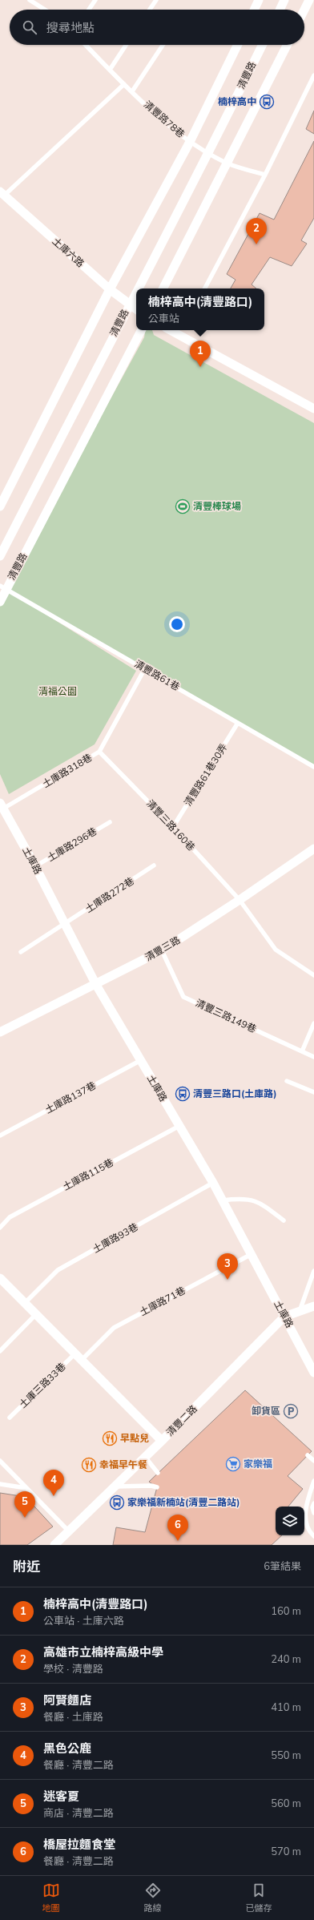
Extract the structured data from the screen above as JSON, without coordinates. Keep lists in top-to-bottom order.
{
  "streets": {
    "street": [
      "清豐路",
      "土庫六路",
      "土庫路",
      "清豐三路",
      "清豐二路"
    ],
    "lane": [
      "清豐路78巷",
      "清豐路61巷",
      "土庫路318巷",
      "清豐路61巷30弄",
      "清豐三路160巷",
      "土庫路296巷",
      "土庫路272巷",
      "清豐三路149巷",
      "土庫路137巷",
      "土庫路115巷",
      "土庫路93巷",
      "土庫路71巷",
      "土庫三路33巷"
    ]
  },
  "crossings": [
    ["清豐路", "清豐路78巷"],
    ["清豐路", "土庫六路"],
    ["清豐路", "清豐路61巷"],
    ["清豐路61巷", "土庫路318巷"],
    ["清豐路61巷", "清豐路61巷30弄"],
    ["土庫路318巷", "清豐三路160巷"],
    ["土庫路318巷", "土庫路"],
    ["清豐路61巷30弄", "清豐三路160巷"],
    ["清豐三路160巷", "清豐三路"],
    ["土庫路296巷", "土庫路"],
    ["土庫路", "土庫路272巷"],
    ["土庫路", "清豐三路"],
    ["土庫路", "土庫路137巷"],
    ["土庫路", "土庫路115巷"],
    ["土庫路", "土庫路93巷"],
    ["土庫路", "土庫路71巷"],
    ["土庫路", "清豐二路"],
    ["清豐三路", "清豐三路149巷"],
    ["土庫路71巷", "土庫三路33巷"]
  ],
  "parks": ["清福公園"],
  "places": {
    "bus stop": ["楠梓高中", "清豐三路口(土庫路)", "家樂福新楠站(清豐二路站)"],
    "sports": ["清豐棒球場"],
    "parking": ["卸貨區"],
    "restaurant": ["早點兒", "幸福早午餐"],
    "supermarket": ["家樂福"]
  },
  "page": {
    "search": "搜尋地點",
    "pins": [
      "2",
      "1",
      "3",
      "4",
      "5",
      "6"
    ],
    "popup": ["楠梓高中(清豐路口)", "公車站"],
    "heading": ["附近", "6筆結果"],
    "list": [
      {
        "mark": "1",
        "name": "楠梓高中(清豐路口)",
        "note": "公車站 · 土庫六路",
        "value": "160 m"
      },
      {
        "mark": "2",
        "name": "高雄市立楠梓高級中學",
        "note": "學校 · 清豐路",
        "value": "240 m"
      },
      {
        "mark": "3",
        "name": "阿賢麵店",
        "note": "餐廳 · 土庫路",
        "value": "410 m"
      },
      {
        "mark": "4",
        "name": "黑色公鹿",
        "note": "餐廳 · 清豐二路",
        "value": "550 m"
      },
      {
        "mark": "5",
        "name": "迷客夏",
        "note": "商店 · 清豐二路",
        "value": "560 m"
      },
      {
        "mark": "6",
        "name": "橋屋拉麵食堂",
        "note": "餐廳 · 清豐二路",
        "value": "570 m"
      }
    ],
    "nav": ["地圖", "路線", "已儲存"]
  }
}
